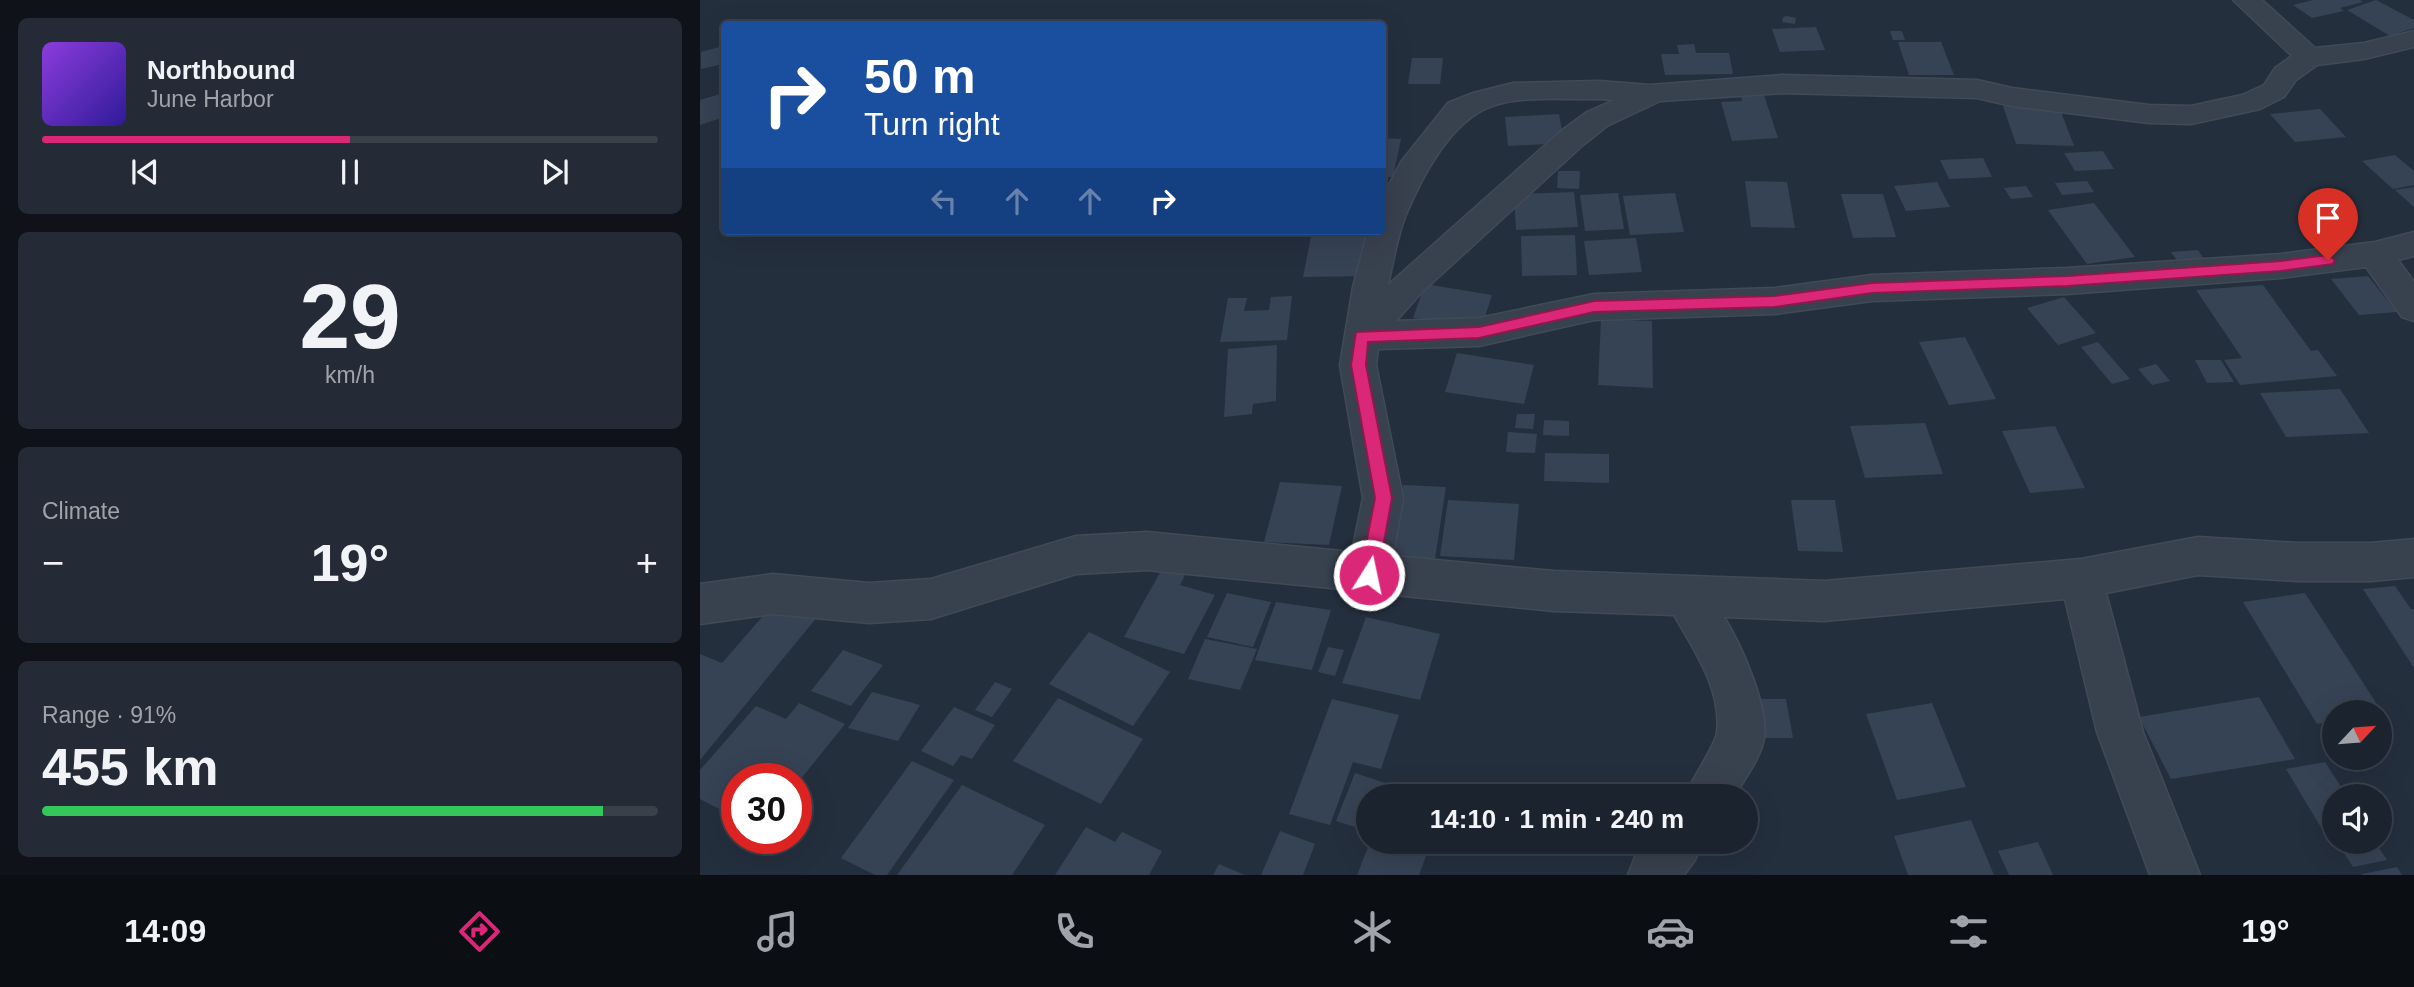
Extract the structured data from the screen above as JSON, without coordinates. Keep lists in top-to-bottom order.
{
  "north": "top right",
  "page": {
    "turn": ["50 m", "Turn right"],
    "song": ["Northbound", "June Harbor"],
    "tile": [
      ["29", "km/h"],
      "Climate",
      ["Range · 91%", "455 km"]
    ],
    "heat": ["−", "19°", "+"],
    "limit": "30",
    "trip": "14:10 · 1 min · 240 m",
    "tabs": ["14:09", "19°"]
  }
}
